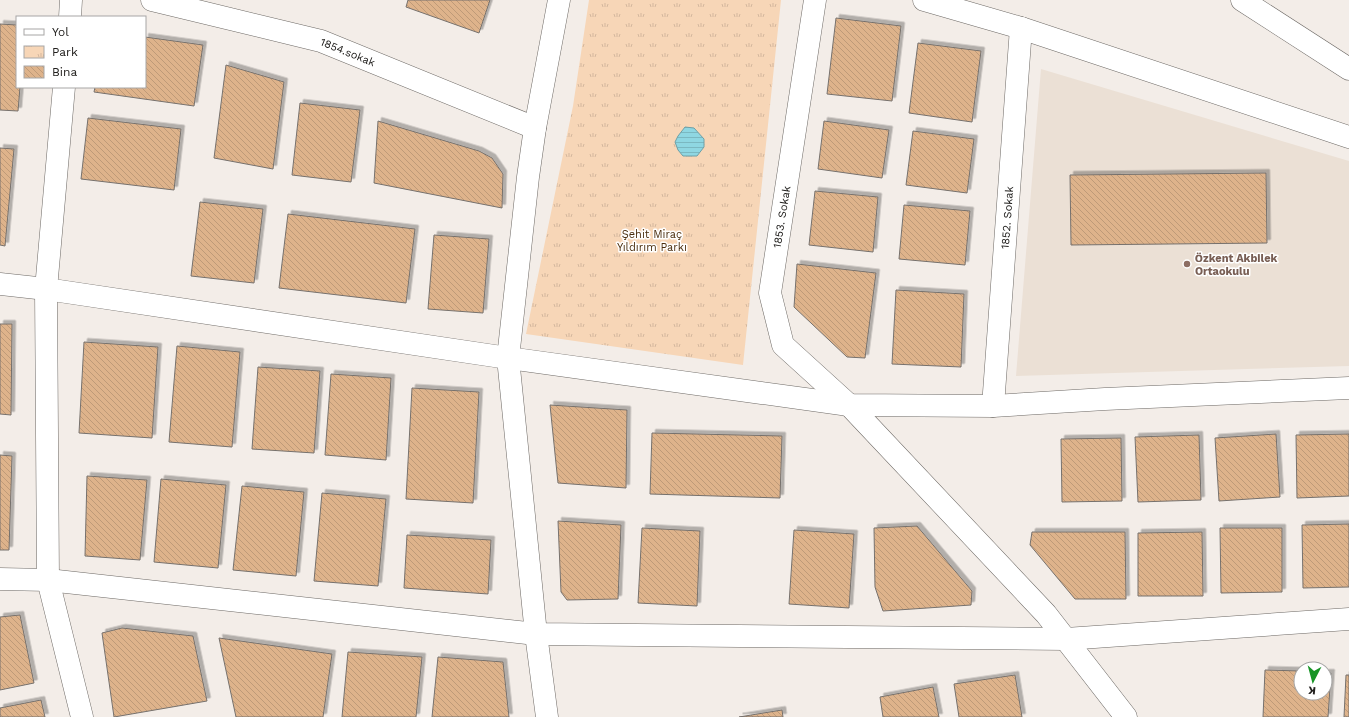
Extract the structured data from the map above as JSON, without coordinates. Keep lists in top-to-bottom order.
{
  "streets": {
    "street": ["1854.sokak", "1853. Sokak", "1852. Sokak"]
  },
  "parks": ["Şehit Miraç Yıldırım Parkı"],
  "places": ["Özkent Akbilek Ortaokulu"],
  "legend": ["Yol", "Park", "Bina"],
  "north": "bottom"
}
